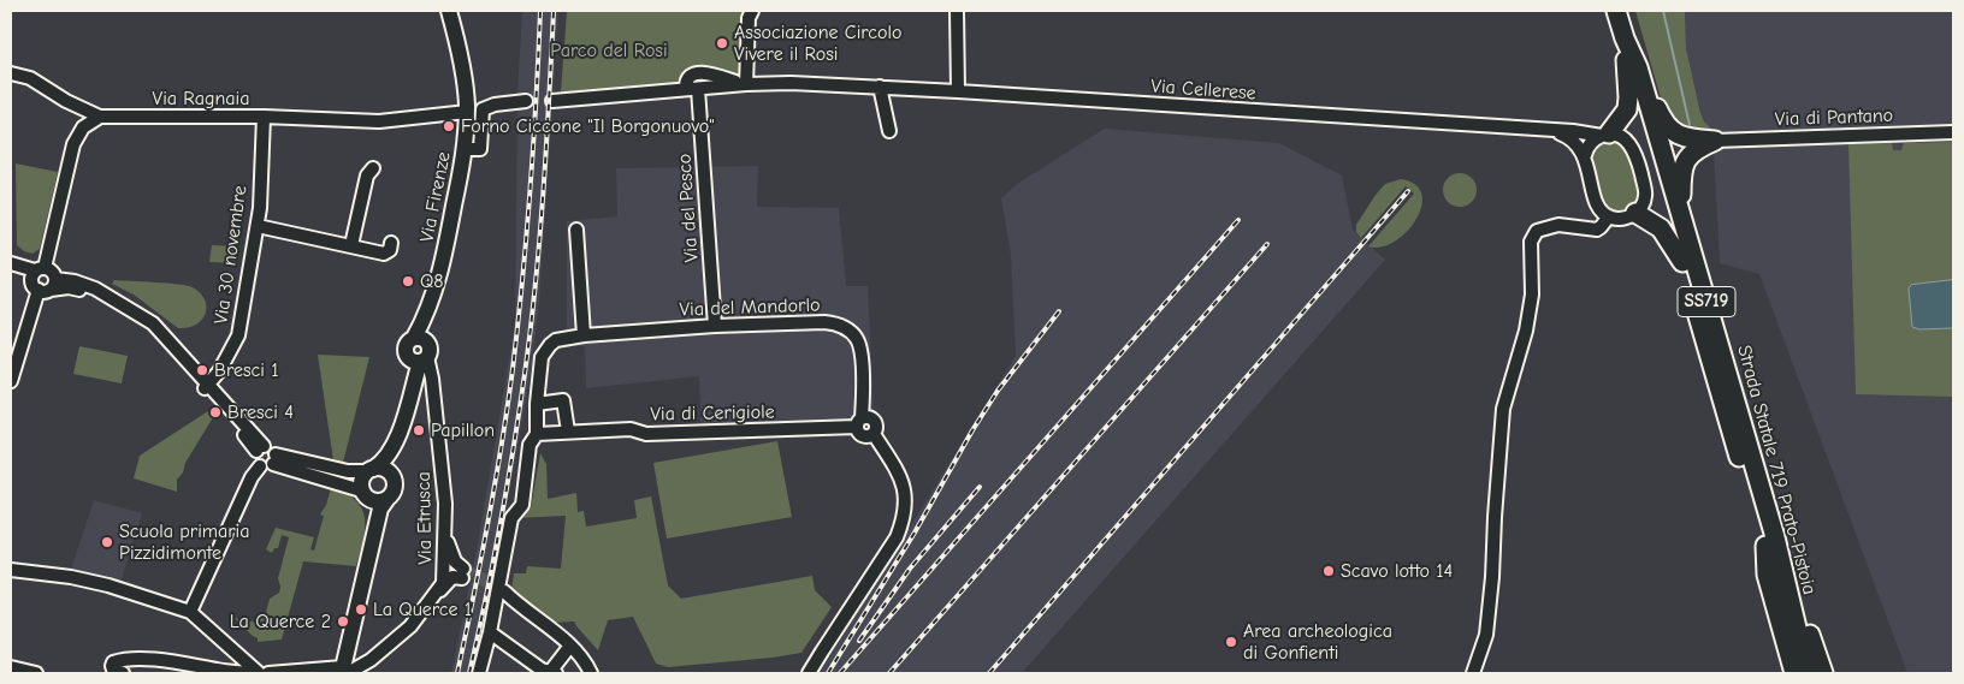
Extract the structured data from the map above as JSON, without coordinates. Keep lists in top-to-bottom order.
{
  "streets": {
    "highway": ["SS719", "Strada Statale 719 Prato-Pistoia"],
    "main road": ["Via Firenze"],
    "street": [
      "Via Cellerese",
      "Via Ragnaia",
      "Via di Pantano",
      "Via del Pesco",
      "Via 30 novembre",
      "Via del Mandorlo",
      "Via di Cerigiole",
      "Via Etrusca"
    ]
  },
  "crossings": [
    ["Via Cellerese", "Via del Pesco"],
    ["Via Ragnaia", "Via Firenze"],
    ["Via Ragnaia", "Via 30 novembre"],
    ["Via Firenze", "Via Etrusca"],
    ["Via del Pesco", "Via del Mandorlo"],
    ["Via del Mandorlo", "Via di Cerigiole"]
  ],
  "parks": ["Parco del Rosi"],
  "places": [
    "Associazione Circolo Vivere il Rosi",
    "Forno Ciccone \"Il Borgonuovo\"",
    "Q8",
    "Bresci 1",
    "Bresci 4",
    "Papillon",
    "Scuola primaria Pizzidimonte",
    "Scavo lotto 14",
    "La Querce 1",
    "La Querce 2",
    "Area archeologica di Gonfienti"
  ]
}
